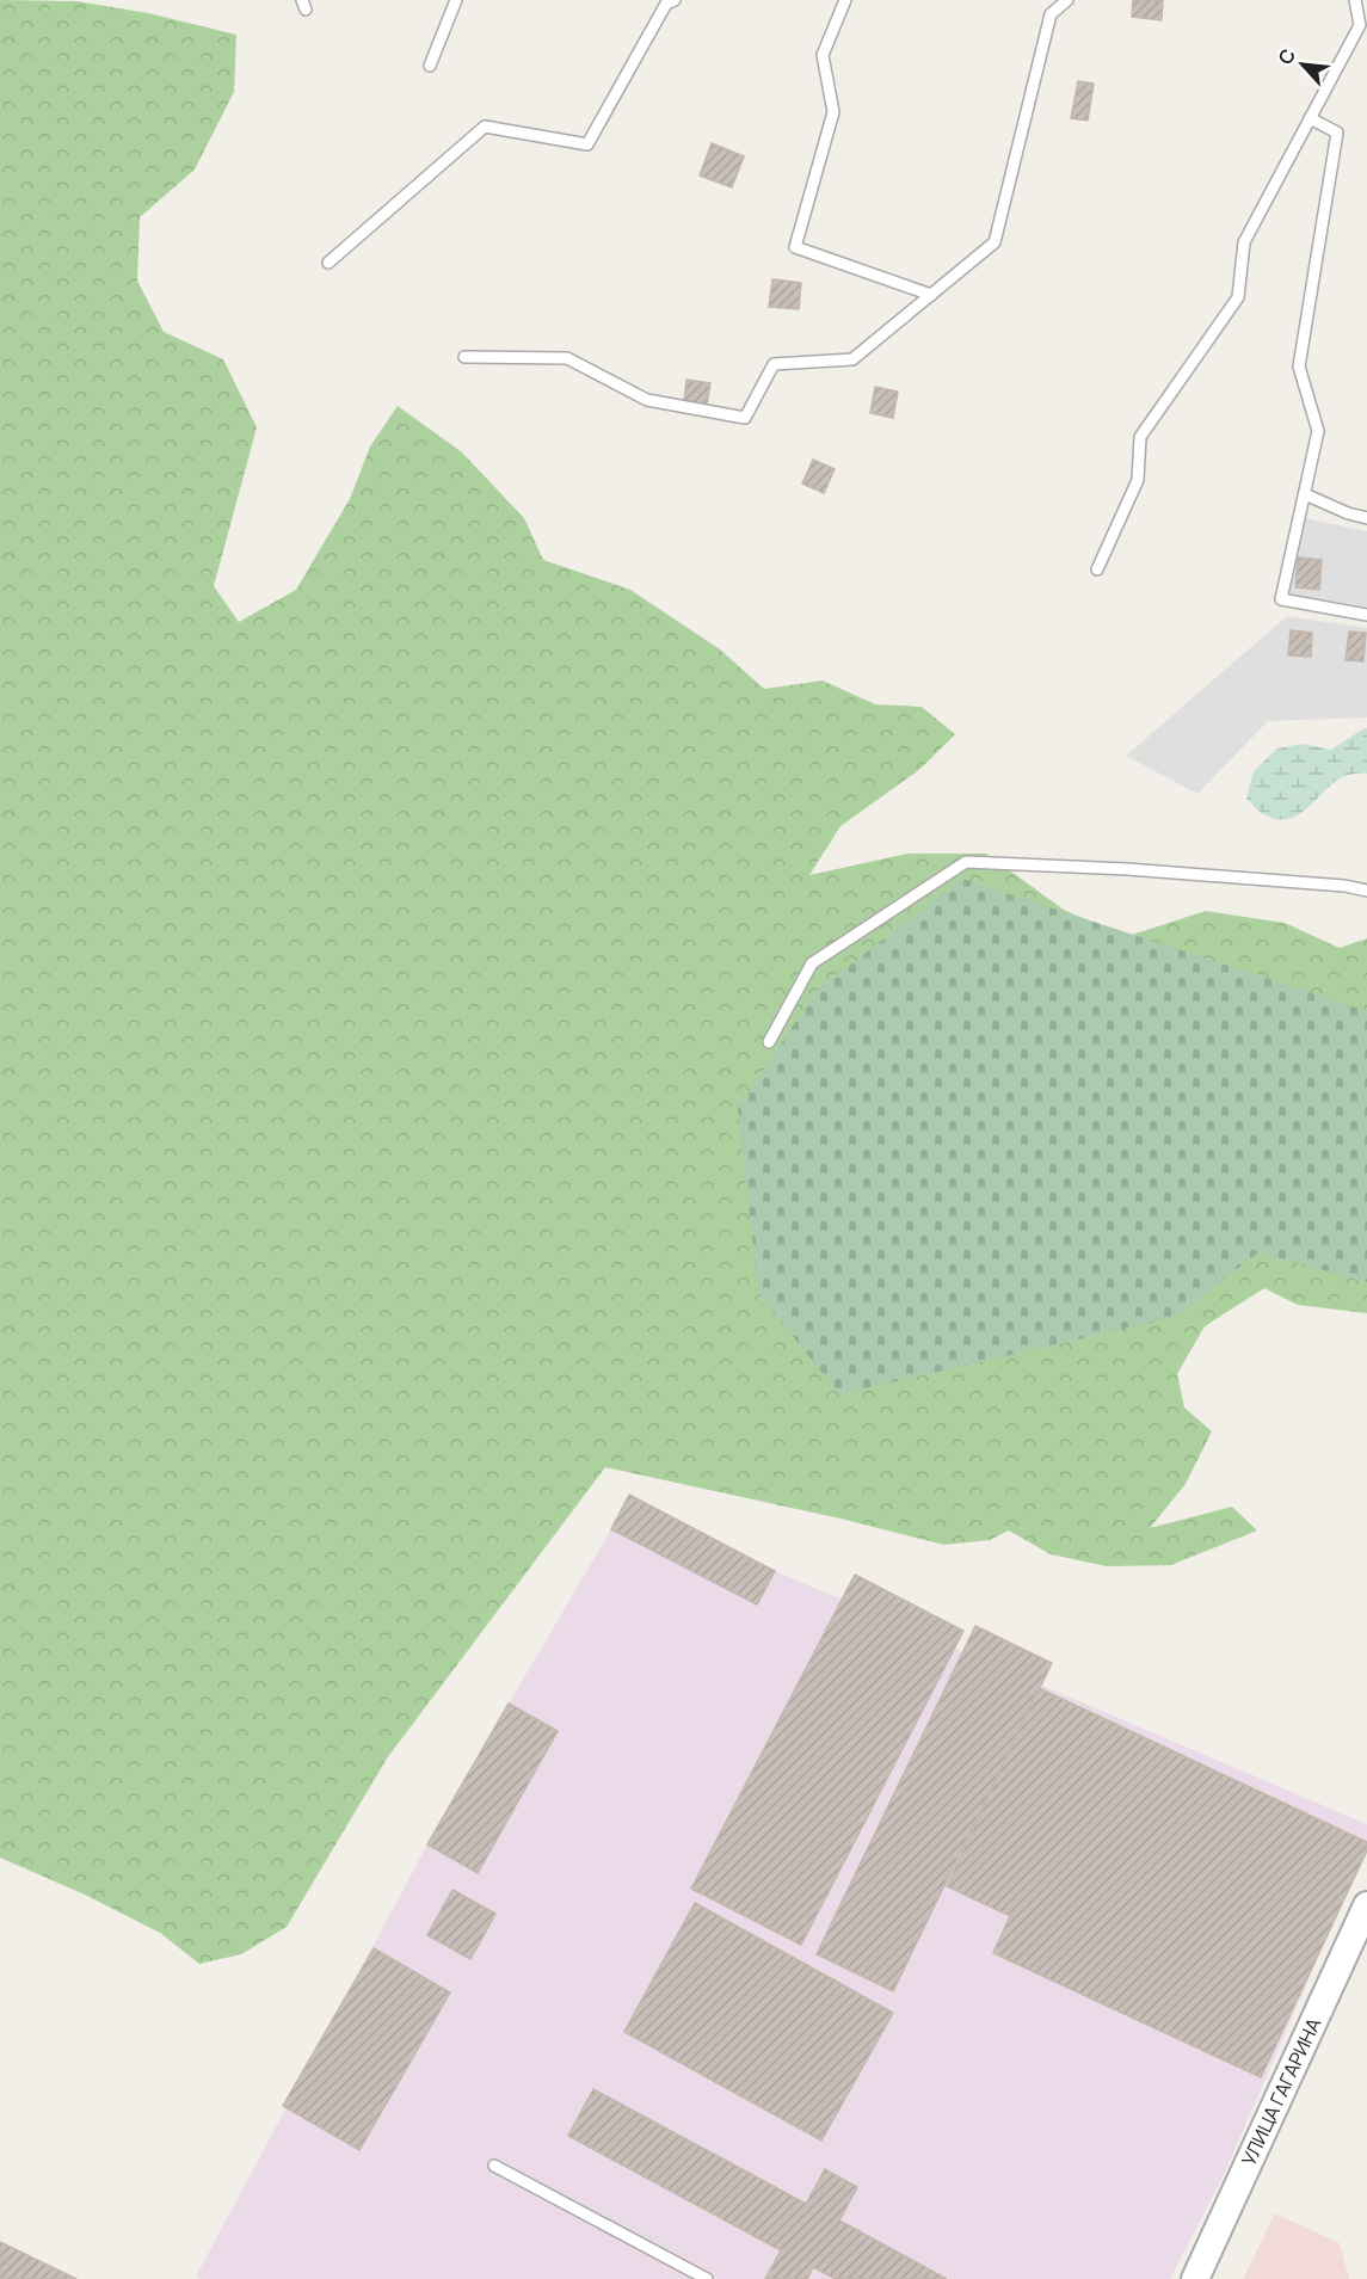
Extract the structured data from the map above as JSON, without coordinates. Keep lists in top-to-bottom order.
{
  "streets": {
    "street": ["УЛИЦА ГАГАРИНА"]
  },
  "north": "top left"
}
